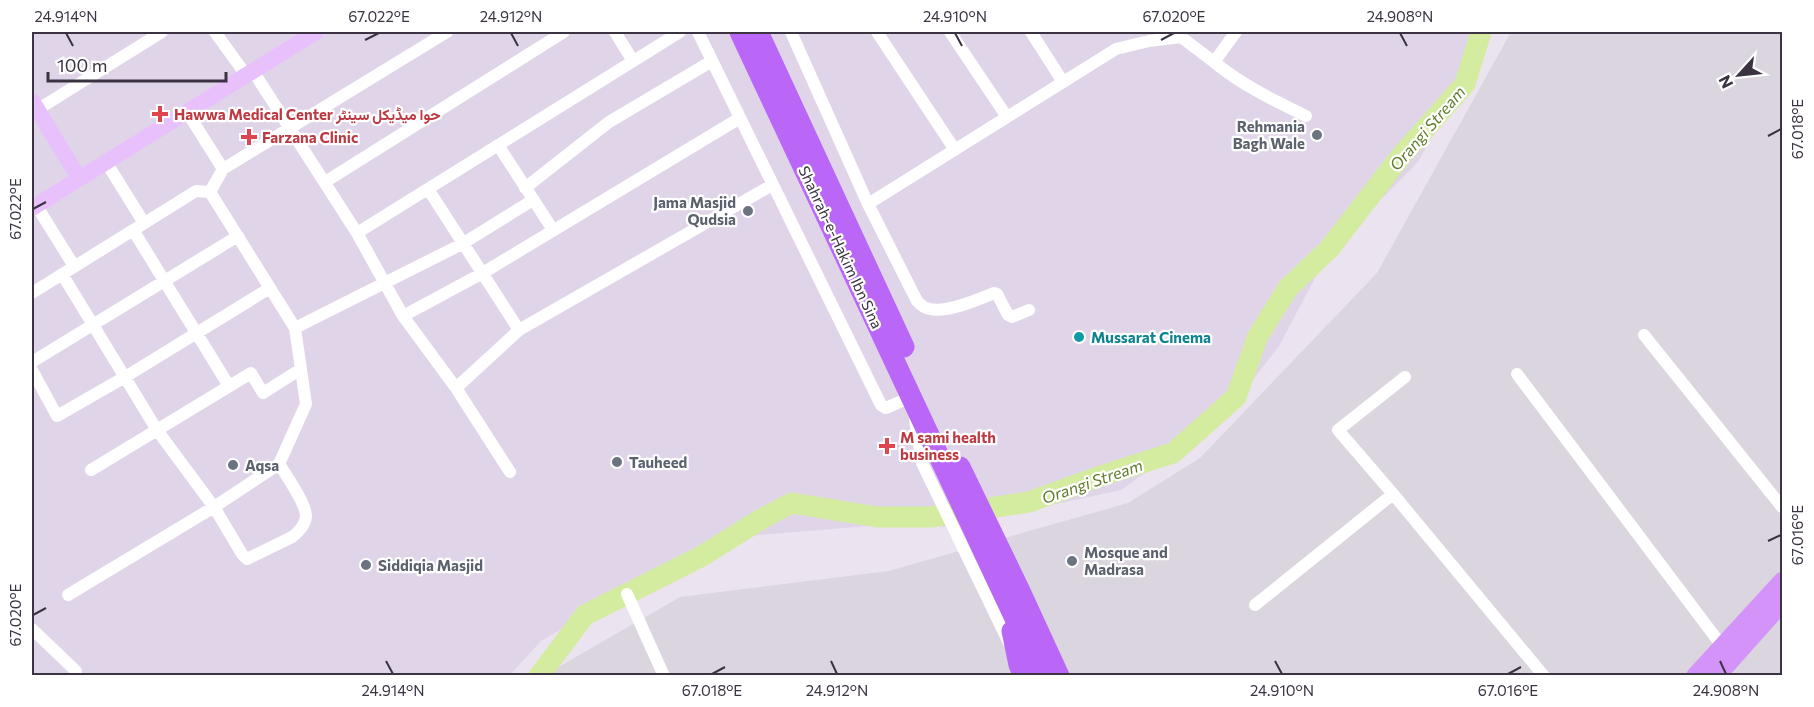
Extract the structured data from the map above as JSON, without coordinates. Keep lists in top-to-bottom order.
{
  "streets": {
    "highway": ["Shahrah-e-Hakim Ibn Sina"]
  },
  "water": ["Orangi Stream"],
  "places": {
    "health": ["Hawwa Medical Center حوا میڈیکل سینٹر", "Farzana Clinic", "M sami health business"],
    "other": [
      "Rehmania Bagh Wale",
      "Jama Masjid Qudsia",
      "Mussarat Cinema",
      "Tauheed",
      "Aqsa",
      "Mosque and Madrasa",
      "Siddiqia Masjid"
    ]
  },
  "scale_bar": "100 m",
  "north": "bottom left",
  "coordinates": [
    "24.914°N",
    "67.022°E",
    "24.912°N",
    "24.910°N",
    "67.020°E",
    "24.908°N",
    "67.018°E",
    "67.016°E"
  ]
}
